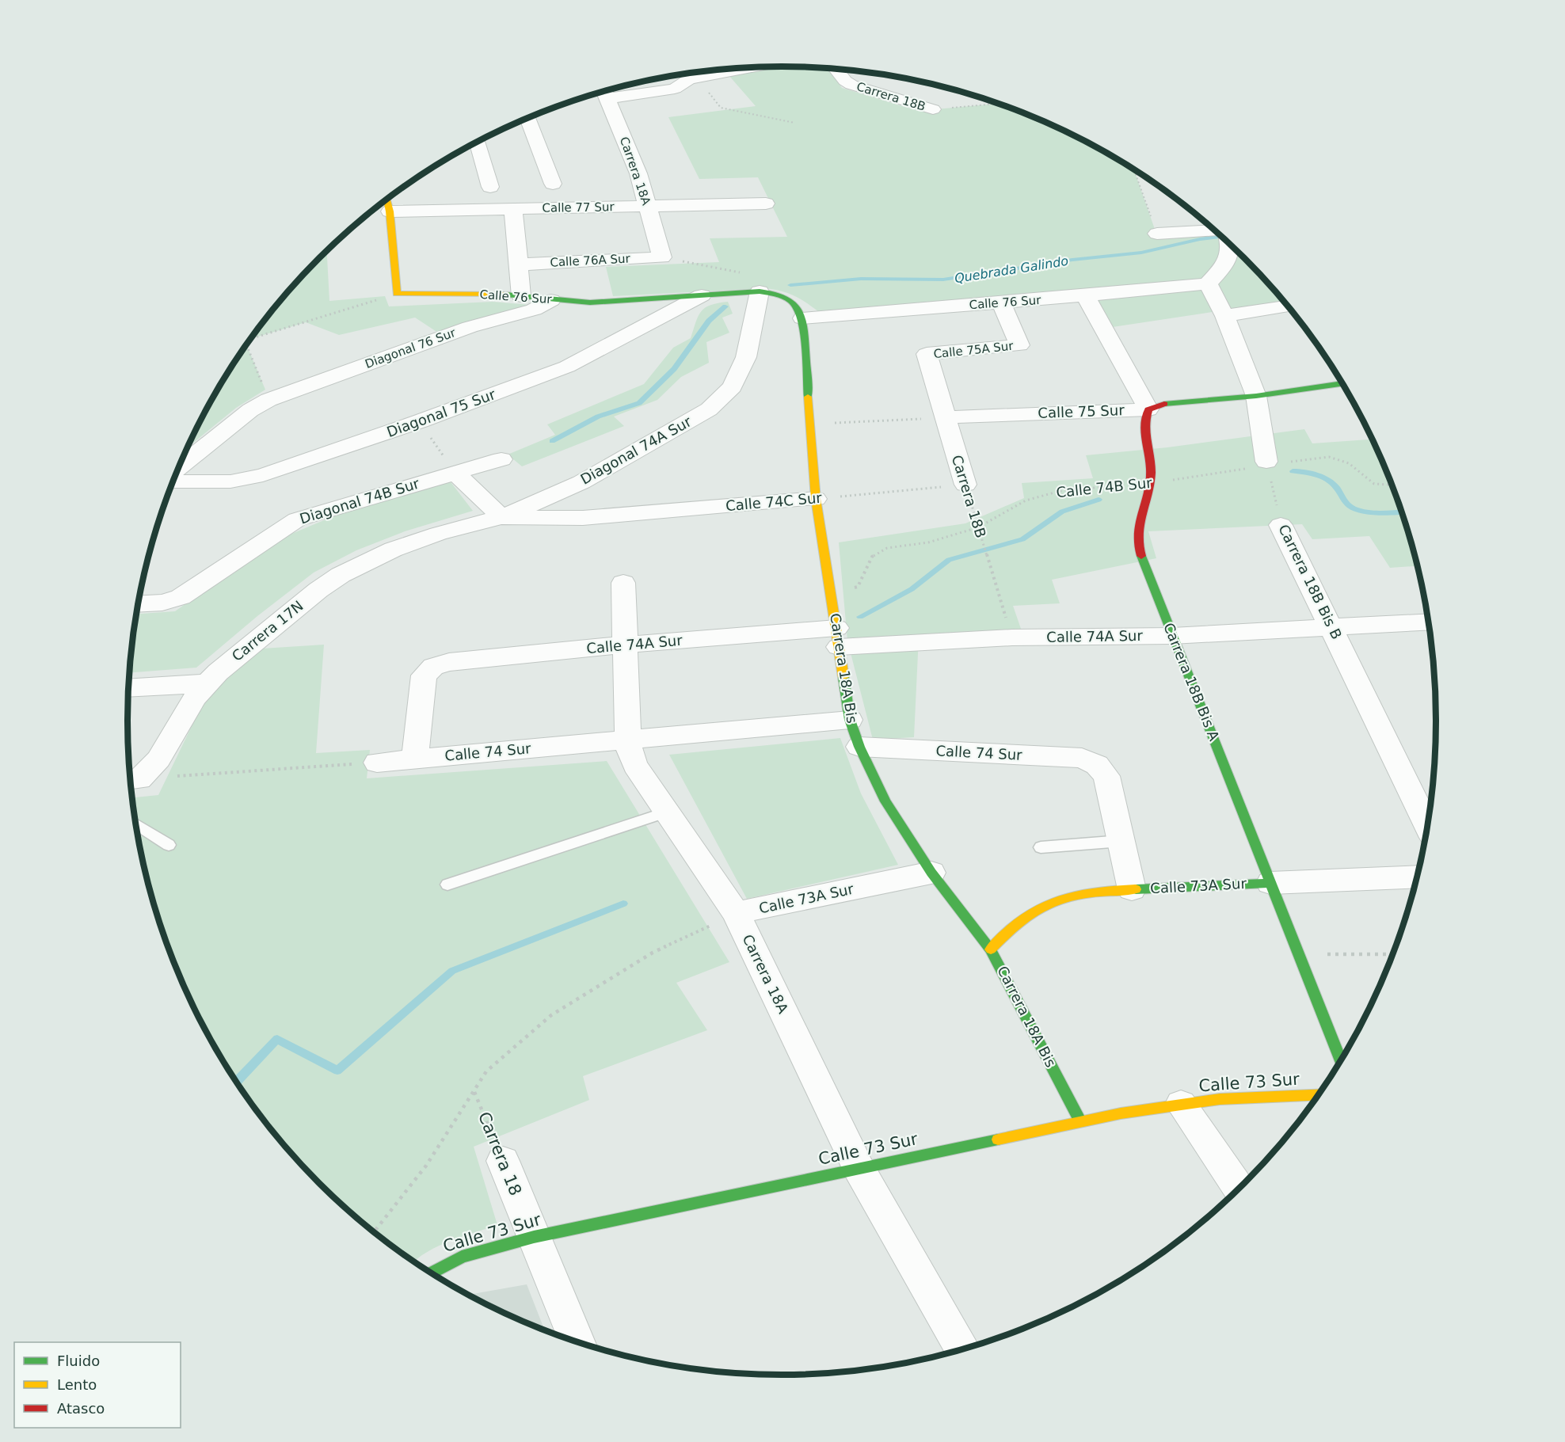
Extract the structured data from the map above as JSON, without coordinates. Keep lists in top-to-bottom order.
{
  "streets": {
    "street": [
      "Carrera 18B",
      "Carrera 18A",
      "Calle 77 Sur",
      "Calle 76A Sur",
      "Calle 76 Sur",
      "Diagonal 76 Sur",
      "Calle 75A Sur",
      "Calle 75 Sur",
      "Diagonal 75 Sur",
      "Diagonal 74A Sur",
      "Diagonal 74B Sur",
      "Calle 74C Sur",
      "Carrera 18B Bis B",
      "Carrera 17N",
      "Calle 74A Sur",
      "Carrera 18A Bis",
      "Carrera 18B Bis A",
      "Calle 74 Sur",
      "Calle 73A Sur",
      "Calle 73 Sur",
      "Carrera 18"
    ],
    "path": ["Calle 74B Sur"]
  },
  "crossings": [
    ["Carrera 18B", "Calle 75A Sur"],
    ["Carrera 18B", "Calle 75 Sur"],
    ["Carrera 18B", "Calle 74B Sur"],
    ["Carrera 18B", "Calle 74C Sur"],
    ["Carrera 18B", "Calle 74A Sur"],
    ["Carrera 18A", "Calle 77 Sur"],
    ["Carrera 18A", "Calle 76A Sur"],
    ["Carrera 18A", "Calle 74A Sur"],
    ["Carrera 18A", "Calle 74 Sur"],
    ["Carrera 18A", "Calle 73A Sur"],
    ["Carrera 18A", "Calle 73 Sur"],
    ["Calle 76 Sur", "Diagonal 76 Sur"],
    ["Calle 76 Sur", "Calle 75A Sur"],
    ["Calle 76 Sur", "Diagonal 75 Sur"],
    ["Calle 76 Sur", "Diagonal 74A Sur"],
    ["Calle 76 Sur", "Carrera 18A Bis"],
    ["Calle 75 Sur", "Carrera 18B Bis A"],
    ["Diagonal 74A Sur", "Calle 74C Sur"],
    ["Diagonal 74A Sur", "Carrera 17N"],
    ["Calle 74B Sur", "Carrera 18B Bis B"],
    ["Calle 74B Sur", "Carrera 18A Bis"],
    ["Calle 74B Sur", "Carrera 18B Bis A"],
    ["Calle 74C Sur", "Carrera 18A Bis"],
    ["Carrera 18B Bis B", "Calle 74A Sur"],
    ["Calle 74A Sur", "Carrera 18A Bis"],
    ["Calle 74A Sur", "Carrera 18B Bis A"],
    ["Calle 74A Sur", "Calle 74 Sur"],
    ["Carrera 18A Bis", "Calle 74 Sur"],
    ["Carrera 18A Bis", "Calle 73A Sur"],
    ["Carrera 18A Bis", "Calle 73 Sur"],
    ["Carrera 18B Bis A", "Calle 73A Sur"],
    ["Calle 73 Sur", "Carrera 18"]
  ],
  "water": ["Quebrada Galindo"],
  "legend": ["Fluido", "Lento", "Atasco"]
}
